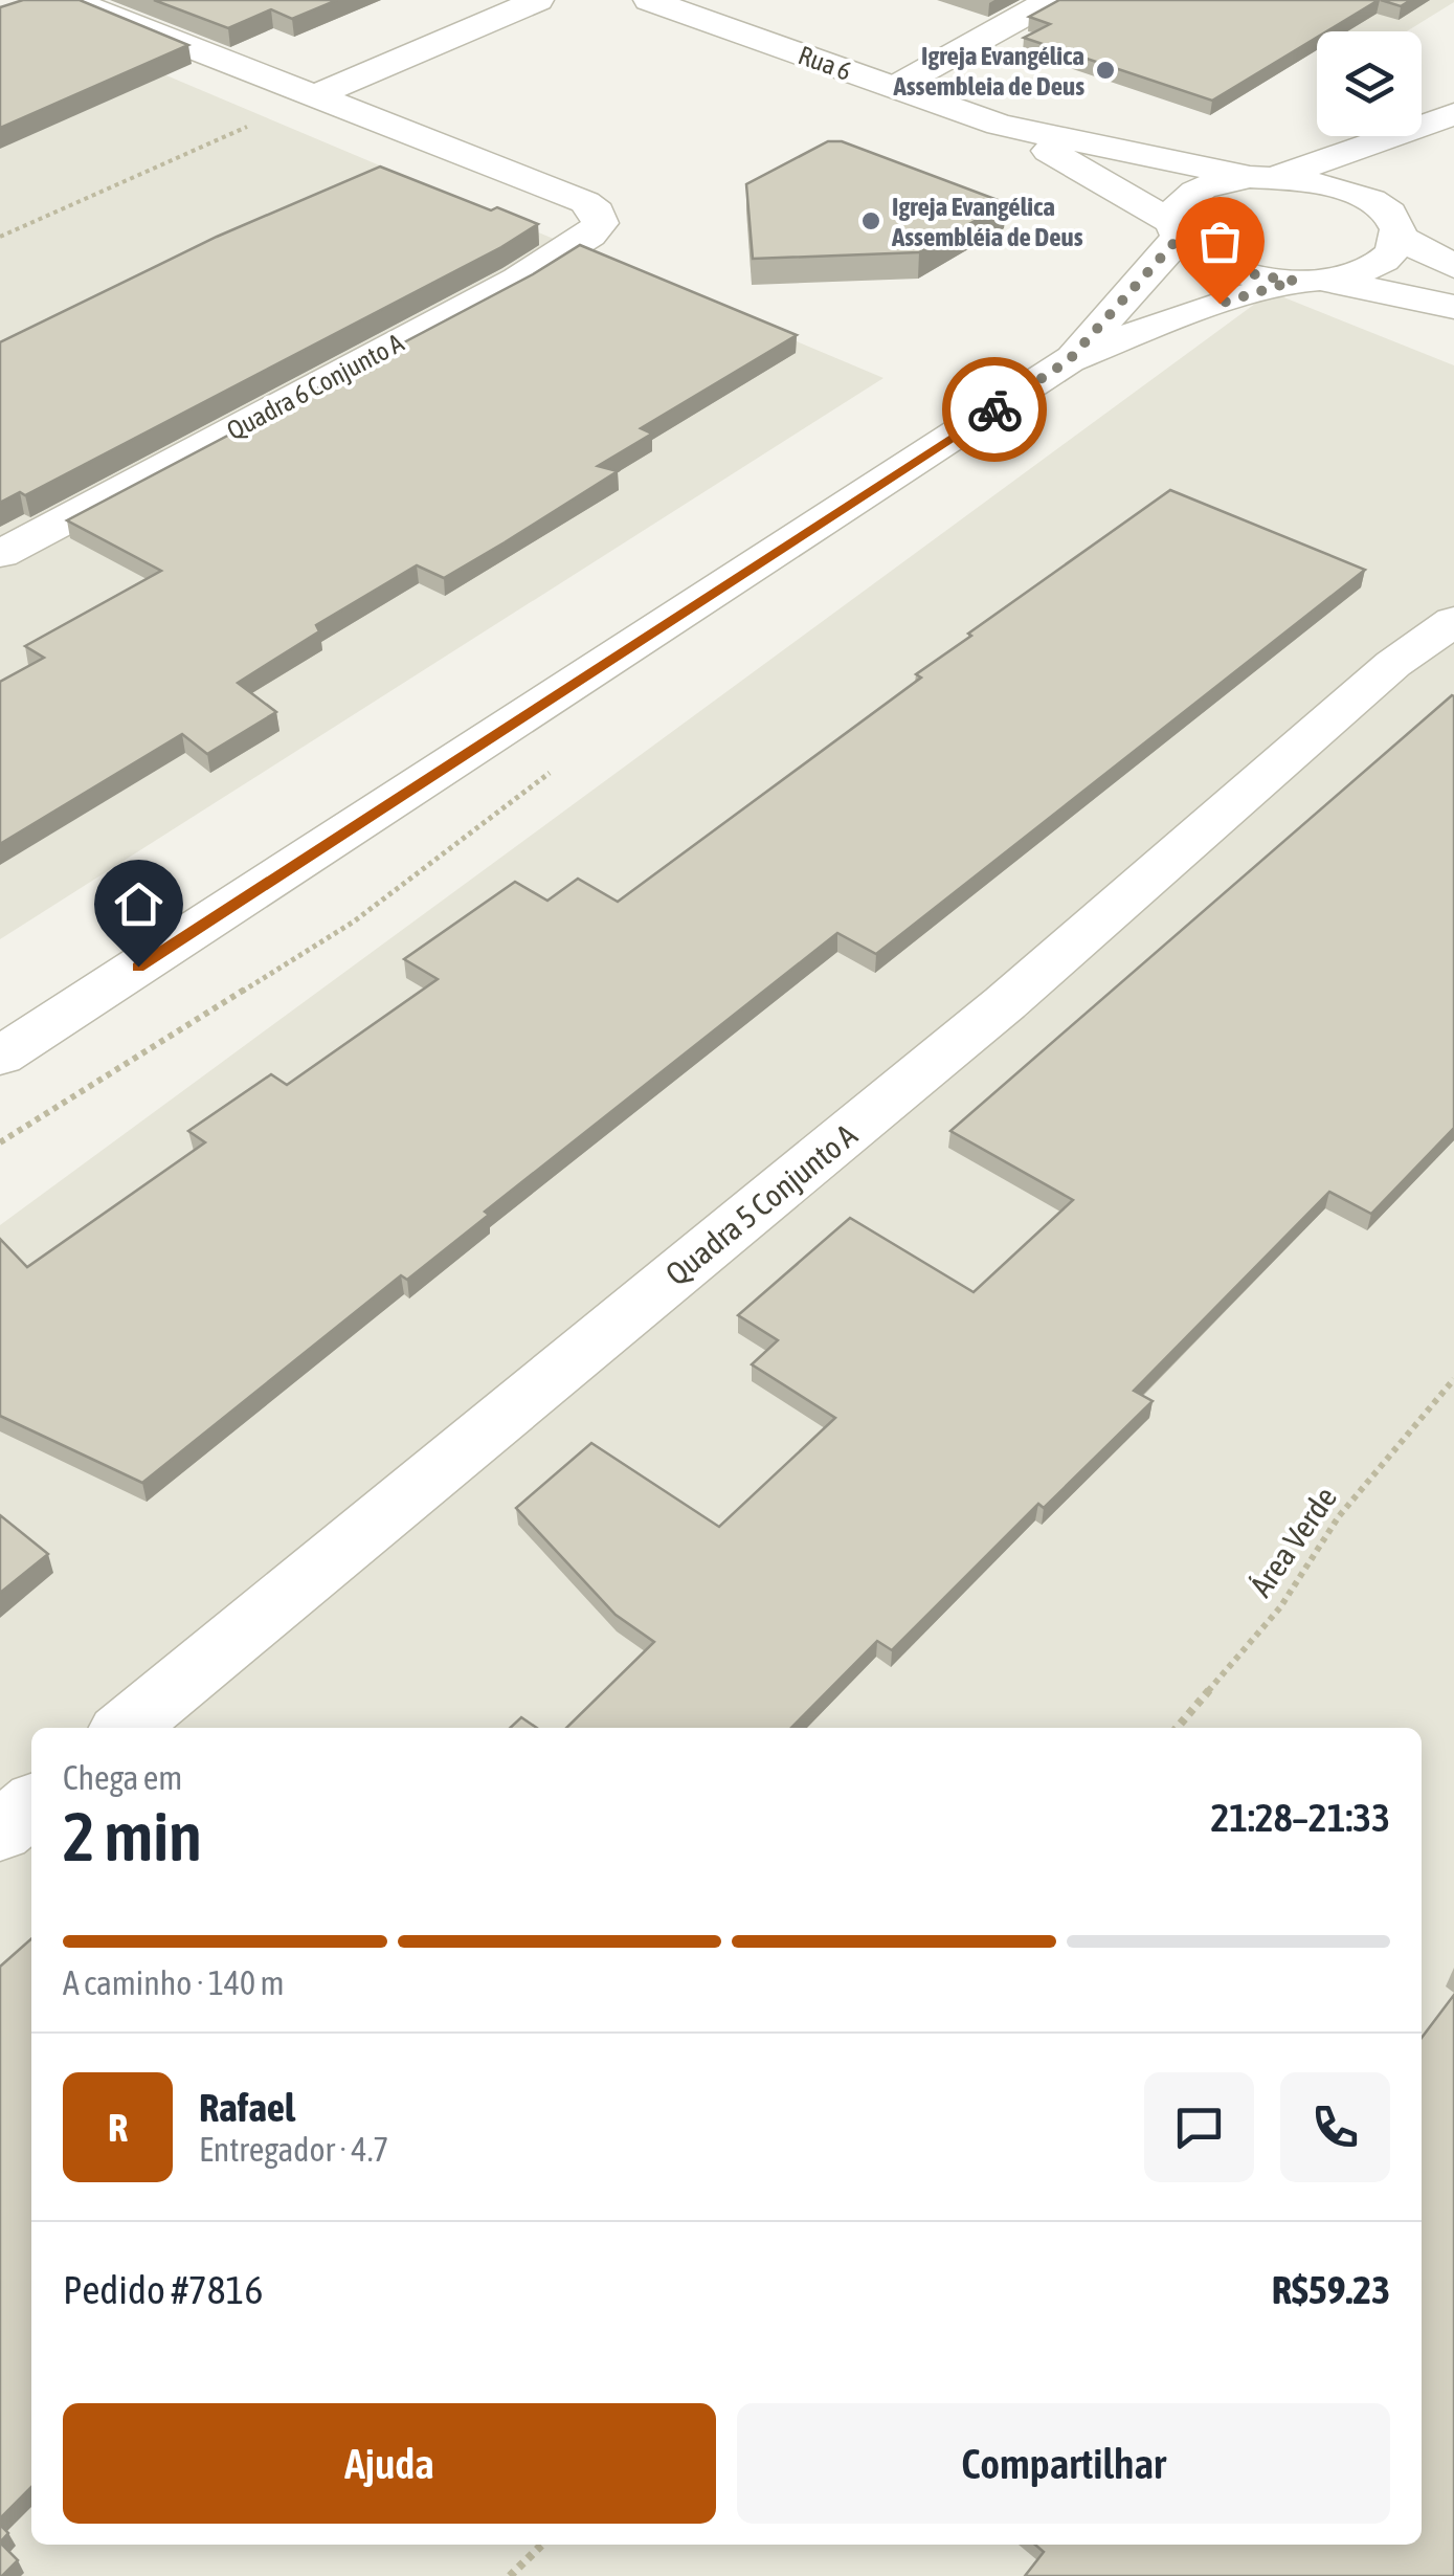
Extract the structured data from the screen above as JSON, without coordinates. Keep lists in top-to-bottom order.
{
  "streets": {
    "street": ["Rua 6", "Quadra 6 Conjunto A", "Quadra 5 Conjunto A"],
    "path": ["Área Verde"]
  },
  "places": ["Igreja Evangélica Assembleia de Deus", "Igreja Evangélica Assembléia de Deus"],
  "page": {
    "heading": ["2 min", "Chega em", "21:28–21:33"],
    "panel": [
      "Rafael",
      "Entregador · 4.7",
      "Pedido #7816",
      "R$59.23"
    ],
    "bar": "A caminho · 140 m",
    "round": "R",
    "buttons": ["Ajuda", "Compartilhar"]
  }
}
